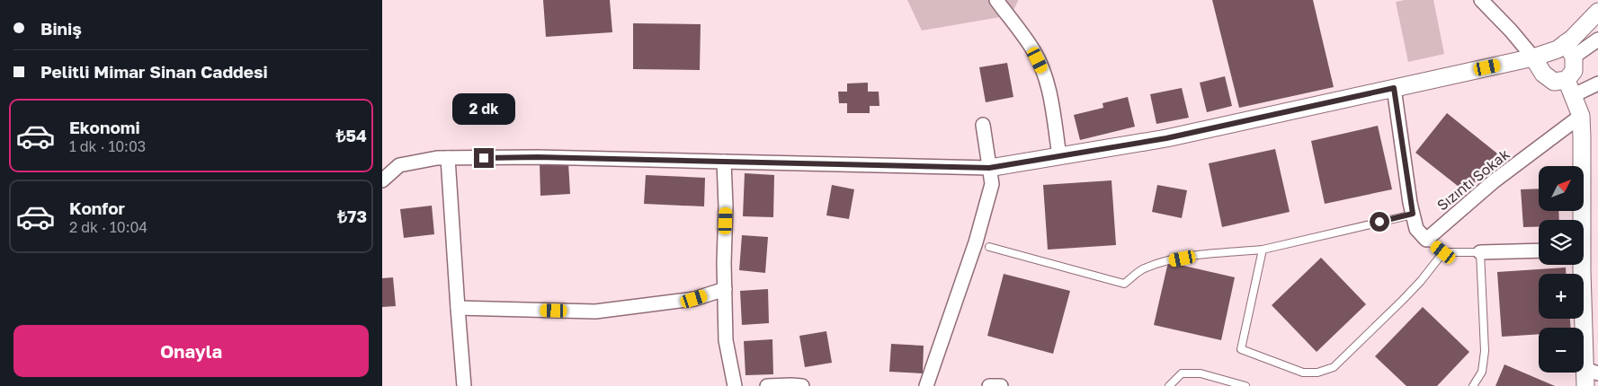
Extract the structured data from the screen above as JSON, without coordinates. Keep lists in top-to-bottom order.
{
  "streets": {
    "street": ["Sızıntı Sokak"]
  },
  "north": "top right",
  "page": {
    "banner": ["Biniş", "Pelitli Mimar Sinan Caddesi"],
    "bubble": "2 dk",
    "list": [
      {
        "name": "Ekonomi",
        "note": "1 dk · 10:03",
        "value": "₺54"
      },
      {
        "name": "Konfor",
        "note": "2 dk · 10:04",
        "value": "₺73"
      }
    ],
    "map_buttons": ["+", "−"],
    "buttons": "Onayla"
  }
}
